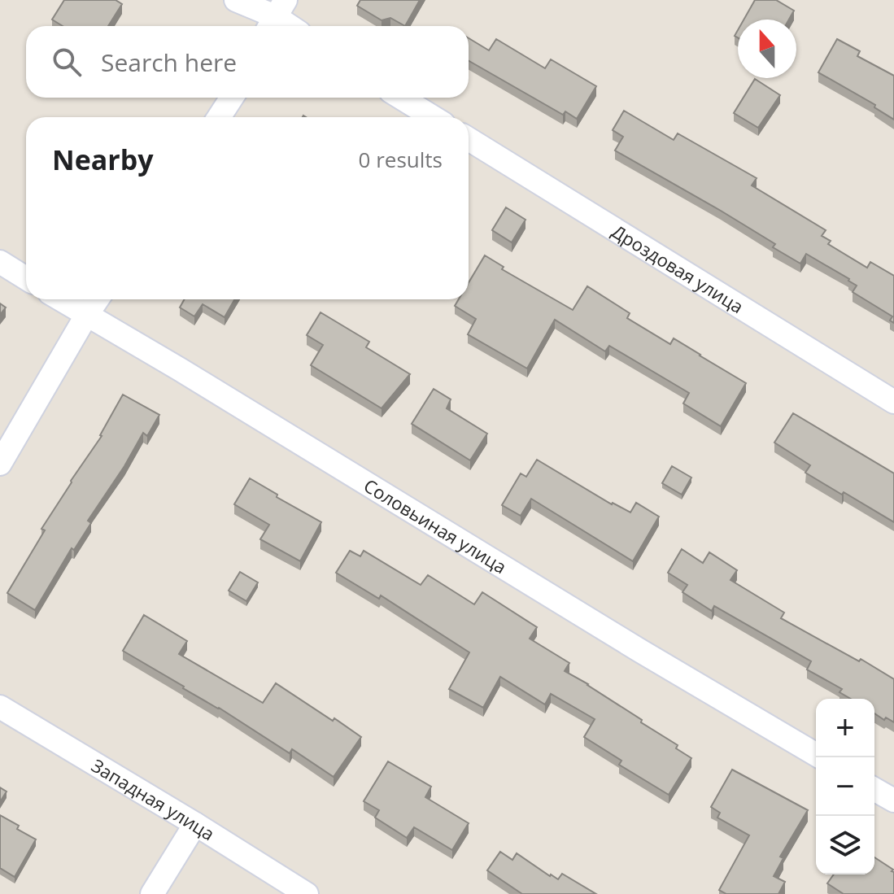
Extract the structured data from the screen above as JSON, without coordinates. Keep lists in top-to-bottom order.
{
  "streets": {
    "street": ["Дроздовая улица", "Соловьиная улица", "Западная улица"]
  },
  "north": "top",
  "page": {
    "search": "Search here",
    "heading": ["Nearby", "0 results"],
    "map_buttons": ["+", "−"]
  }
}
